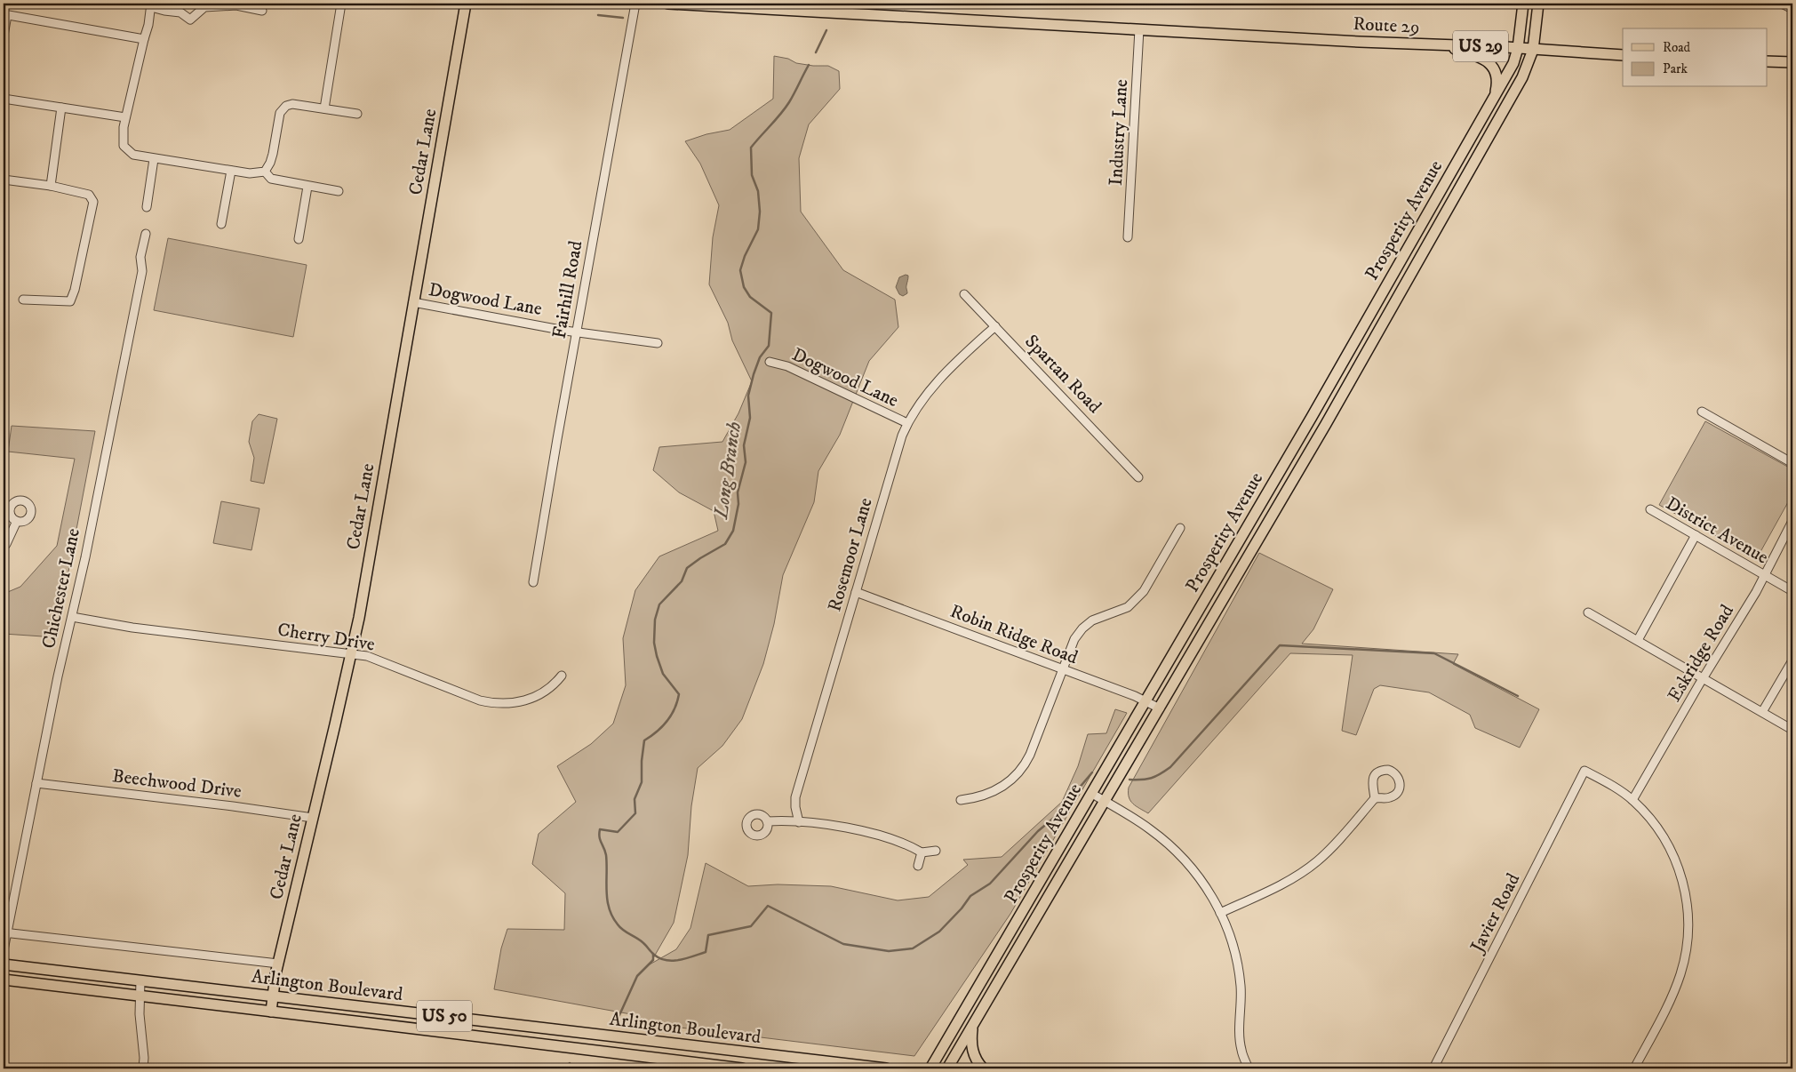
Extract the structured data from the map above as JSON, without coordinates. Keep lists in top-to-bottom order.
{
  "streets": {
    "main road": [
      "Route 29",
      "US 29",
      "Cedar Lane",
      "Prosperity Avenue",
      "Arlington Boulevard",
      "US 50"
    ],
    "street": [
      "Industry Lane",
      "Fairhill Road",
      "Dogwood Lane",
      "Spartan Road",
      "District Avenue",
      "Rosemoor Lane",
      "Chichester Lane",
      "Robin Ridge Road",
      "Cherry Drive",
      "Eskridge Road",
      "Beechwood Drive",
      "Javier Road"
    ]
  },
  "crossings": [
    ["Route 29", "Industry Lane"],
    ["Route 29", "Prosperity Avenue"],
    ["Cedar Lane", "Dogwood Lane"],
    ["Cedar Lane", "Cherry Drive"],
    ["Cedar Lane", "Beechwood Drive"],
    ["Cedar Lane", "Arlington Boulevard"],
    ["Prosperity Avenue", "Robin Ridge Road"],
    ["Fairhill Road", "Dogwood Lane"],
    ["Dogwood Lane", "Rosemoor Lane"],
    ["Spartan Road", "Rosemoor Lane"],
    ["District Avenue", "Eskridge Road"],
    ["Rosemoor Lane", "Robin Ridge Road"],
    ["Chichester Lane", "Cherry Drive"],
    ["Chichester Lane", "Beechwood Drive"],
    ["Eskridge Road", "Javier Road"]
  ],
  "water": ["Long Branch"],
  "legend": ["Road", "Park"]
}
